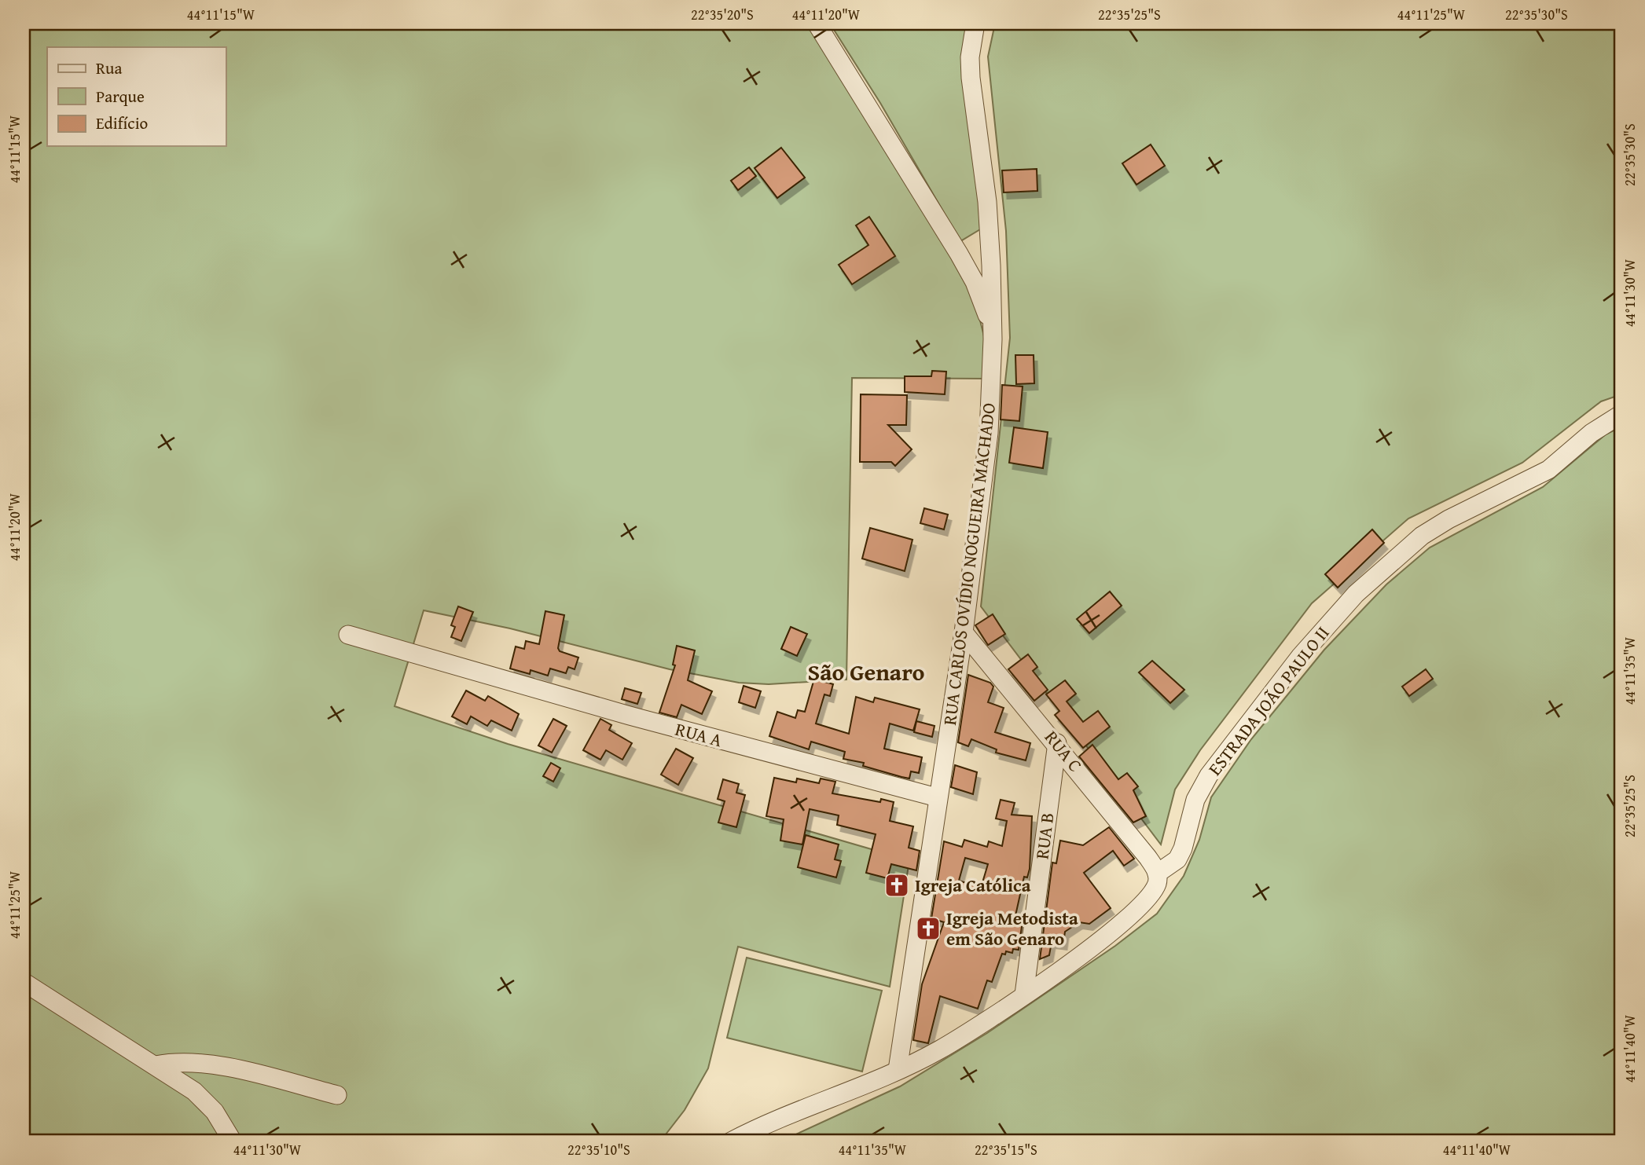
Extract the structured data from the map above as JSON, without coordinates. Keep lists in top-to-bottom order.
{
  "streets": {
    "street": [
      "RUA CARLOS OVÍDIO NOGUEIRA MACHADO",
      "ESTRADA JOÃO PAULO II",
      "RUA A",
      "RUA C",
      "RUA B"
    ]
  },
  "crossings": [
    ["RUA CARLOS OVÍDIO NOGUEIRA MACHADO", "ESTRADA JOÃO PAULO II"],
    ["RUA CARLOS OVÍDIO NOGUEIRA MACHADO", "RUA A"],
    ["RUA CARLOS OVÍDIO NOGUEIRA MACHADO", "RUA C"],
    ["ESTRADA JOÃO PAULO II", "RUA C"],
    ["ESTRADA JOÃO PAULO II", "RUA B"],
    ["RUA C", "RUA B"]
  ],
  "districts": ["São Genaro"],
  "places": {
    "church": ["Igreja Católica", "Igreja Metodista em São Genaro"]
  },
  "legend": ["Rua", "Parque", "Edifício"],
  "coordinates": [
    "44°11'15\"W",
    "22°35'20\"S",
    "44°11'20\"W",
    "22°35'25\"S",
    "44°11'25\"W",
    "22°35'30\"S",
    "44°11'30\"W",
    "44°11'35\"W",
    "44°11'40\"W",
    "22°35'10\"S",
    "22°35'15\"S"
  ]
}
